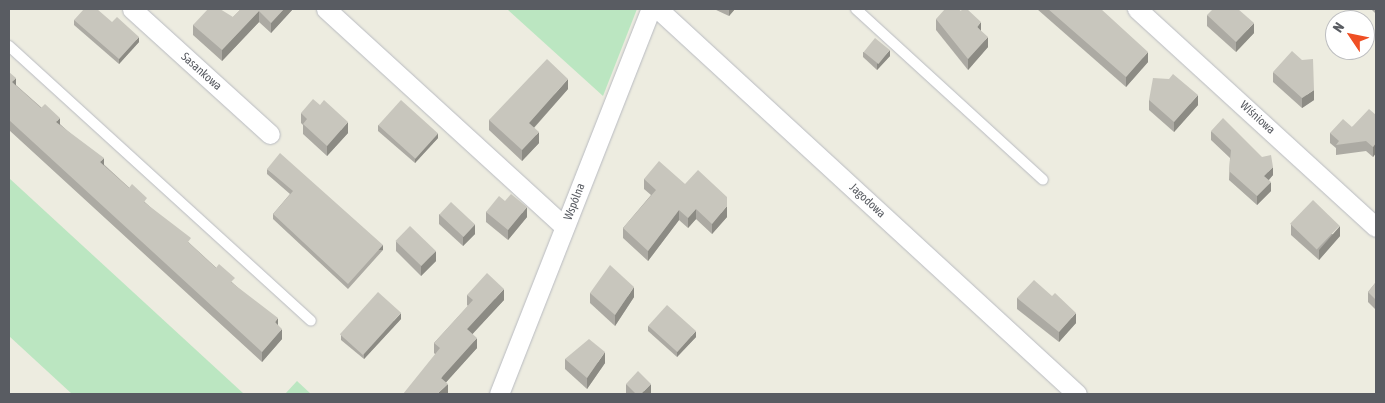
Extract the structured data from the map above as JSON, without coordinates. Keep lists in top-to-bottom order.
{
  "streets": {
    "street": [
      "Sasankowa",
      "Wiśniowa",
      "Jagodowa",
      "Wspólna"
    ]
  },
  "north": "top left"
}
